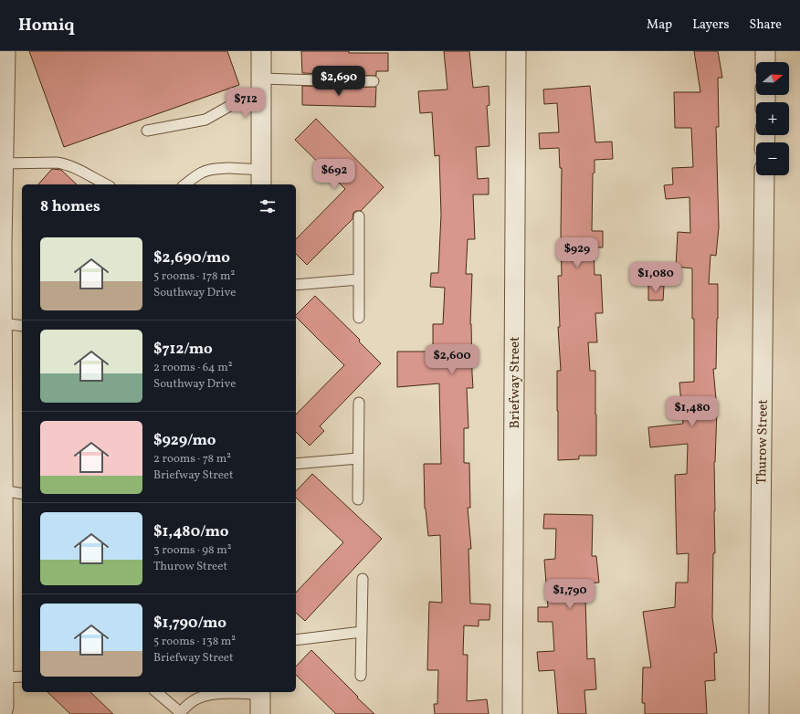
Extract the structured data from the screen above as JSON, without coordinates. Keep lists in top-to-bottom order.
{
  "streets": {
    "street": ["Briefway Street", "Thurow Street"]
  },
  "north": "right",
  "page": {
    "header": "Homiq",
    "nav": ["Map", "Layers", "Share"],
    "map_buttons": ["+", "−"],
    "price": [
      "$2,690",
      "$712",
      "$692",
      "$929",
      "$1,080",
      "$2,600",
      "$1,480",
      "$1,790"
    ],
    "heading": "8 homes",
    "list": [
      {
        "name": "$2,690/mo",
        "note": "5 rooms · 178 m² · Southway Drive"
      },
      {
        "name": "$712/mo",
        "note": "2 rooms · 64 m² · Southway Drive"
      },
      {
        "name": "$929/mo",
        "note": "2 rooms · 78 m² · Briefway Street"
      },
      {
        "name": "$1,480/mo",
        "note": "3 rooms · 98 m² · Thurow Street"
      },
      {
        "name": "$1,790/mo",
        "note": "5 rooms · 138 m² · Briefway Street"
      }
    ]
  }
}
